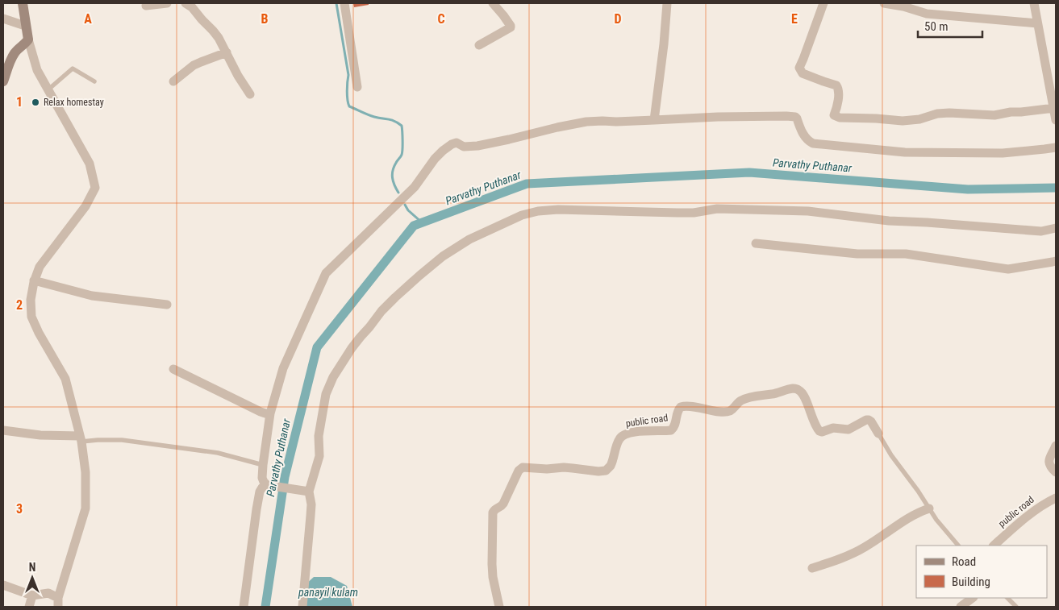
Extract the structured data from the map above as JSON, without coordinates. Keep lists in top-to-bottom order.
{
  "streets": {
    "street": ["public road"]
  },
  "water": ["Parvathy Puthanar", "panayil kulam"],
  "places": ["Relax homestay"],
  "legend": ["Road", "Building"],
  "scale_bar": "50 m",
  "north": "top",
  "grid": {
    "columns": [
      "A",
      "B",
      "C",
      "D",
      "E"
    ],
    "rows": ["1", "2", "3"]
  }
}
